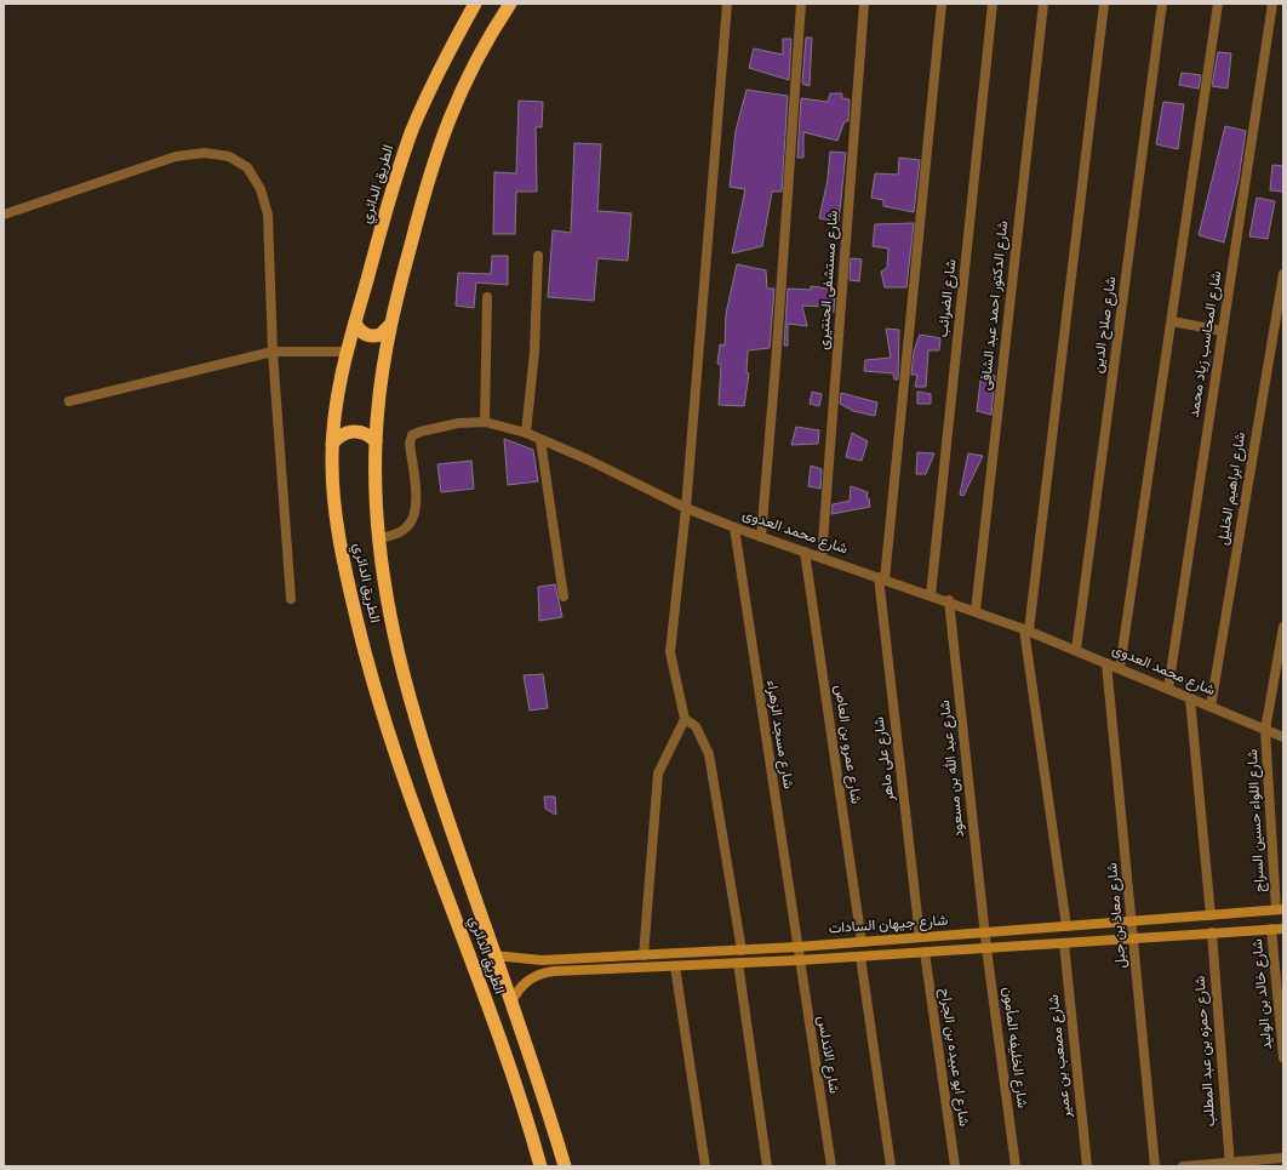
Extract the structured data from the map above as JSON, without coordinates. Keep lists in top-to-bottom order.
{
  "streets": {
    "highway": ["الطريق الدائري"],
    "main road": ["شارع جيهان السادات"],
    "street": [
      "شارع مستشفى الحنتيرى",
      "شارع الضرائب",
      "شارع الدكتور احمد عبد الشافى",
      "شارع صلاح الدين",
      "شارع المحاسب زياد محمد",
      "شارع ابراهيم الخليل",
      "شارع محمد العدوى",
      "شارع مسجد الزهراء",
      "شارع عمرو بن العاص",
      "شارع على ماهر",
      "شارع عبد الله بن مسعود",
      "شارع اللواء حسين السراج",
      "شارع معاذ بن جبل",
      "شارع خالد بن الوليد",
      "شارع الخليفه المأمون",
      "شارع حمزه بن عبد المطلب",
      "شارع الاندلس",
      "شارع مصعب بن عمير",
      "شارع ابو عبيده بن الجراح"
    ]
  },
  "crossings": [
    ["الطريق الدائري", "شارع محمد العدوى"],
    ["الطريق الدائري", "شارع جيهان السادات"],
    ["شارع مستشفى الحنتيرى", "شارع محمد العدوى"],
    ["شارع الضرائب", "شارع محمد العدوى"],
    ["شارع الدكتور احمد عبد الشافى", "شارع محمد العدوى"],
    ["شارع صلاح الدين", "شارع محمد العدوى"],
    ["شارع المحاسب زياد محمد", "شارع محمد العدوى"],
    ["شارع ابراهيم الخليل", "شارع محمد العدوى"],
    ["شارع محمد العدوى", "شارع مسجد الزهراء"],
    ["شارع محمد العدوى", "شارع عمرو بن العاص"],
    ["شارع محمد العدوى", "شارع على ماهر"],
    ["شارع محمد العدوى", "شارع عبد الله بن مسعود"],
    ["شارع محمد العدوى", "شارع اللواء حسين السراج"],
    ["شارع محمد العدوى", "شارع معاذ بن جبل"],
    ["شارع مسجد الزهراء", "شارع جيهان السادات"],
    ["شارع مسجد الزهراء", "شارع الاندلس"],
    ["شارع عمرو بن العاص", "شارع جيهان السادات"],
    ["شارع على ماهر", "شارع جيهان السادات"],
    ["شارع عبد الله بن مسعود", "شارع جيهان السادات"],
    ["شارع عبد الله بن مسعود", "شارع الخليفه المأمون"],
    ["شارع اللواء حسين السراج", "شارع جيهان السادات"],
    ["شارع معاذ بن جبل", "شارع جيهان السادات"],
    ["شارع جيهان السادات", "شارع خالد بن الوليد"],
    ["شارع جيهان السادات", "شارع الخليفه المأمون"],
    ["شارع جيهان السادات", "شارع حمزه بن عبد المطلب"],
    ["شارع جيهان السادات", "شارع الاندلس"],
    ["شارع جيهان السادات", "شارع مصعب بن عمير"],
    ["شارع جيهان السادات", "شارع ابو عبيده بن الجراح"]
  ]
}
